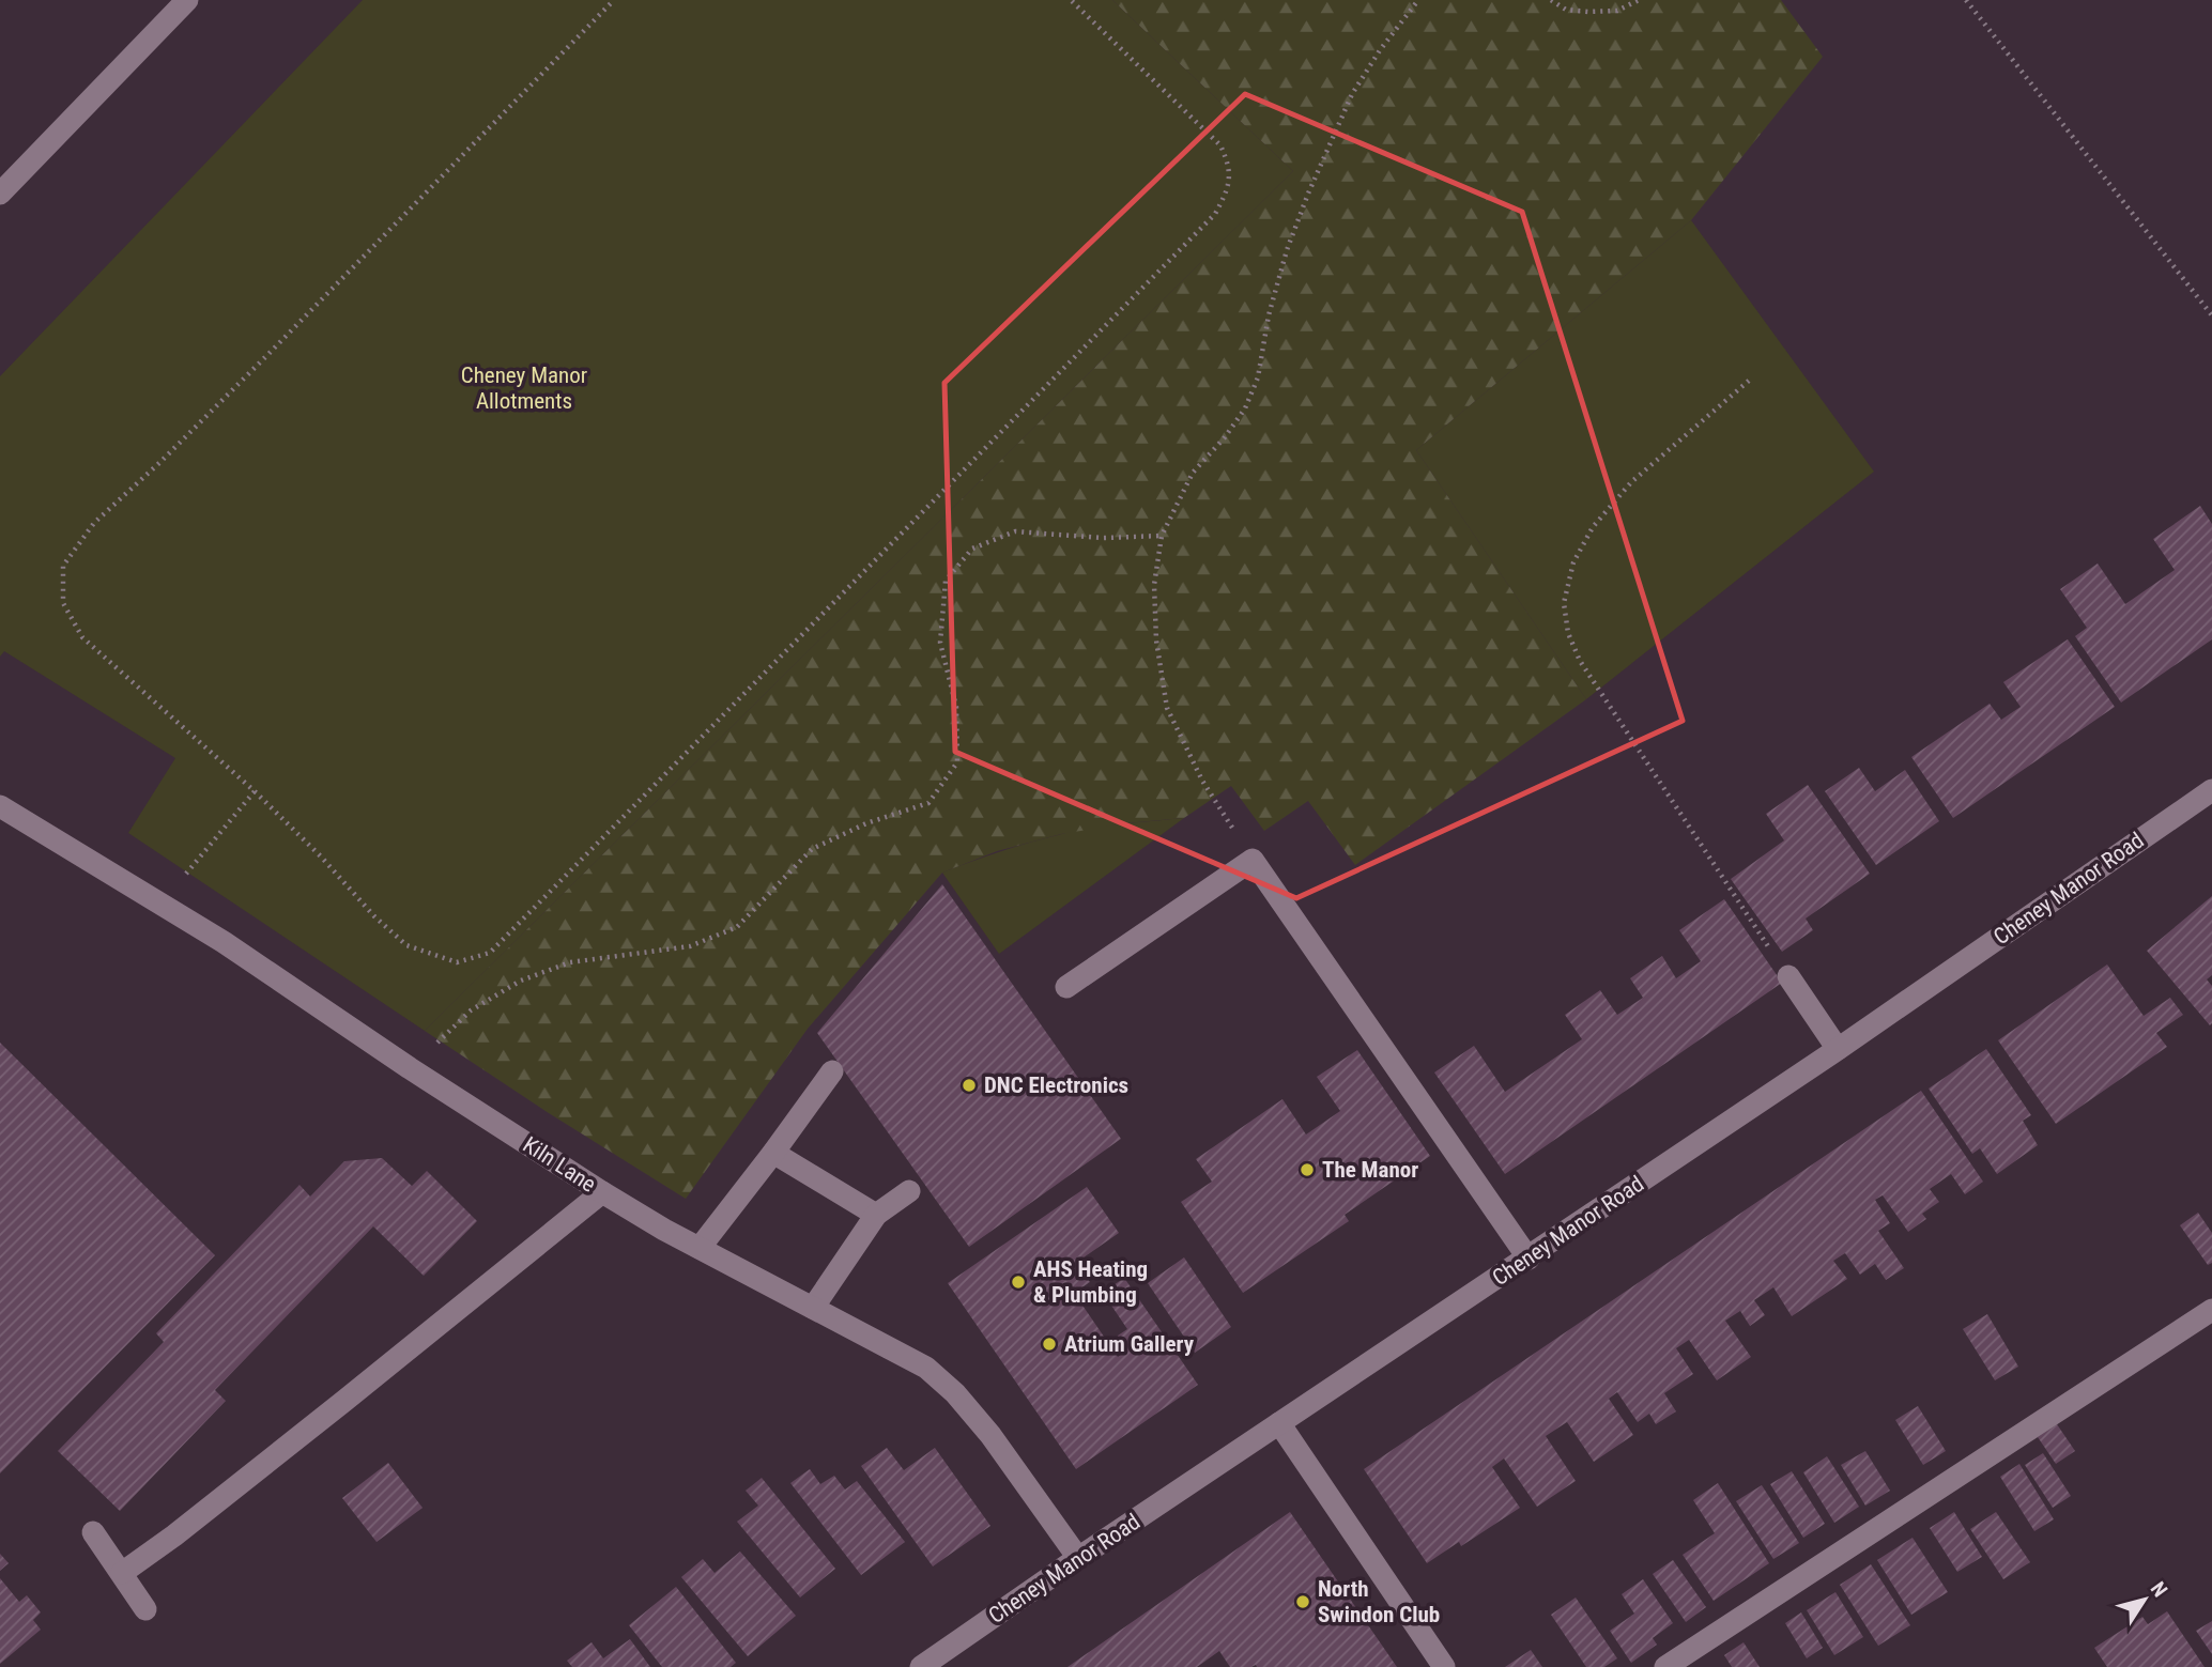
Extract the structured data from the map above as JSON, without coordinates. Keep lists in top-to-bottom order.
{
  "streets": {
    "street": ["Cheney Manor Road", "Kiln Lane"]
  },
  "crossings": [
    ["Cheney Manor Road", "Kiln Lane"]
  ],
  "parks": ["Cheney Manor Allotments"],
  "places": [
    "DNC Electronics",
    "The Manor",
    "AHS Heating & Plumbing",
    "Atrium Gallery",
    "North Swindon Club"
  ],
  "north": "top right"
}
